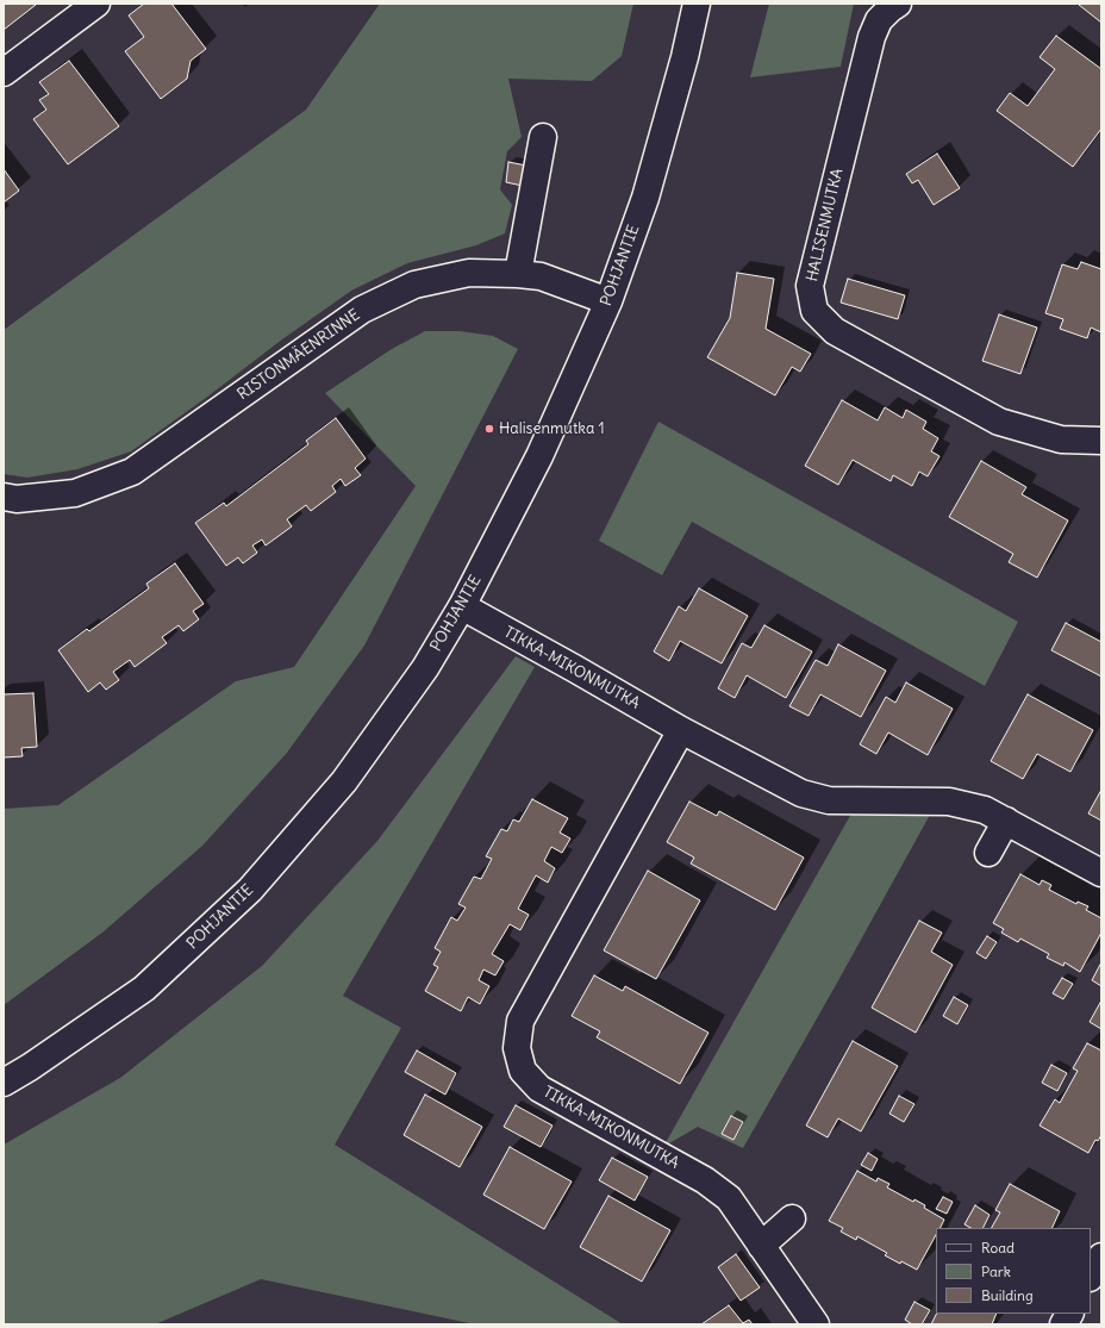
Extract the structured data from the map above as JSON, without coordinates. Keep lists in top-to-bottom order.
{
  "streets": {
    "street": [
      "HALISENMUTKA",
      "POHJANTIE",
      "RISTONMÄENRINNE",
      "TIKKA-MIKONMUTKA"
    ]
  },
  "crossings": [
    ["POHJANTIE", "RISTONMÄENRINNE"],
    ["POHJANTIE", "TIKKA-MIKONMUTKA"]
  ],
  "places": ["Halisenmutka 1"],
  "legend": ["Road", "Park", "Building"]
}
